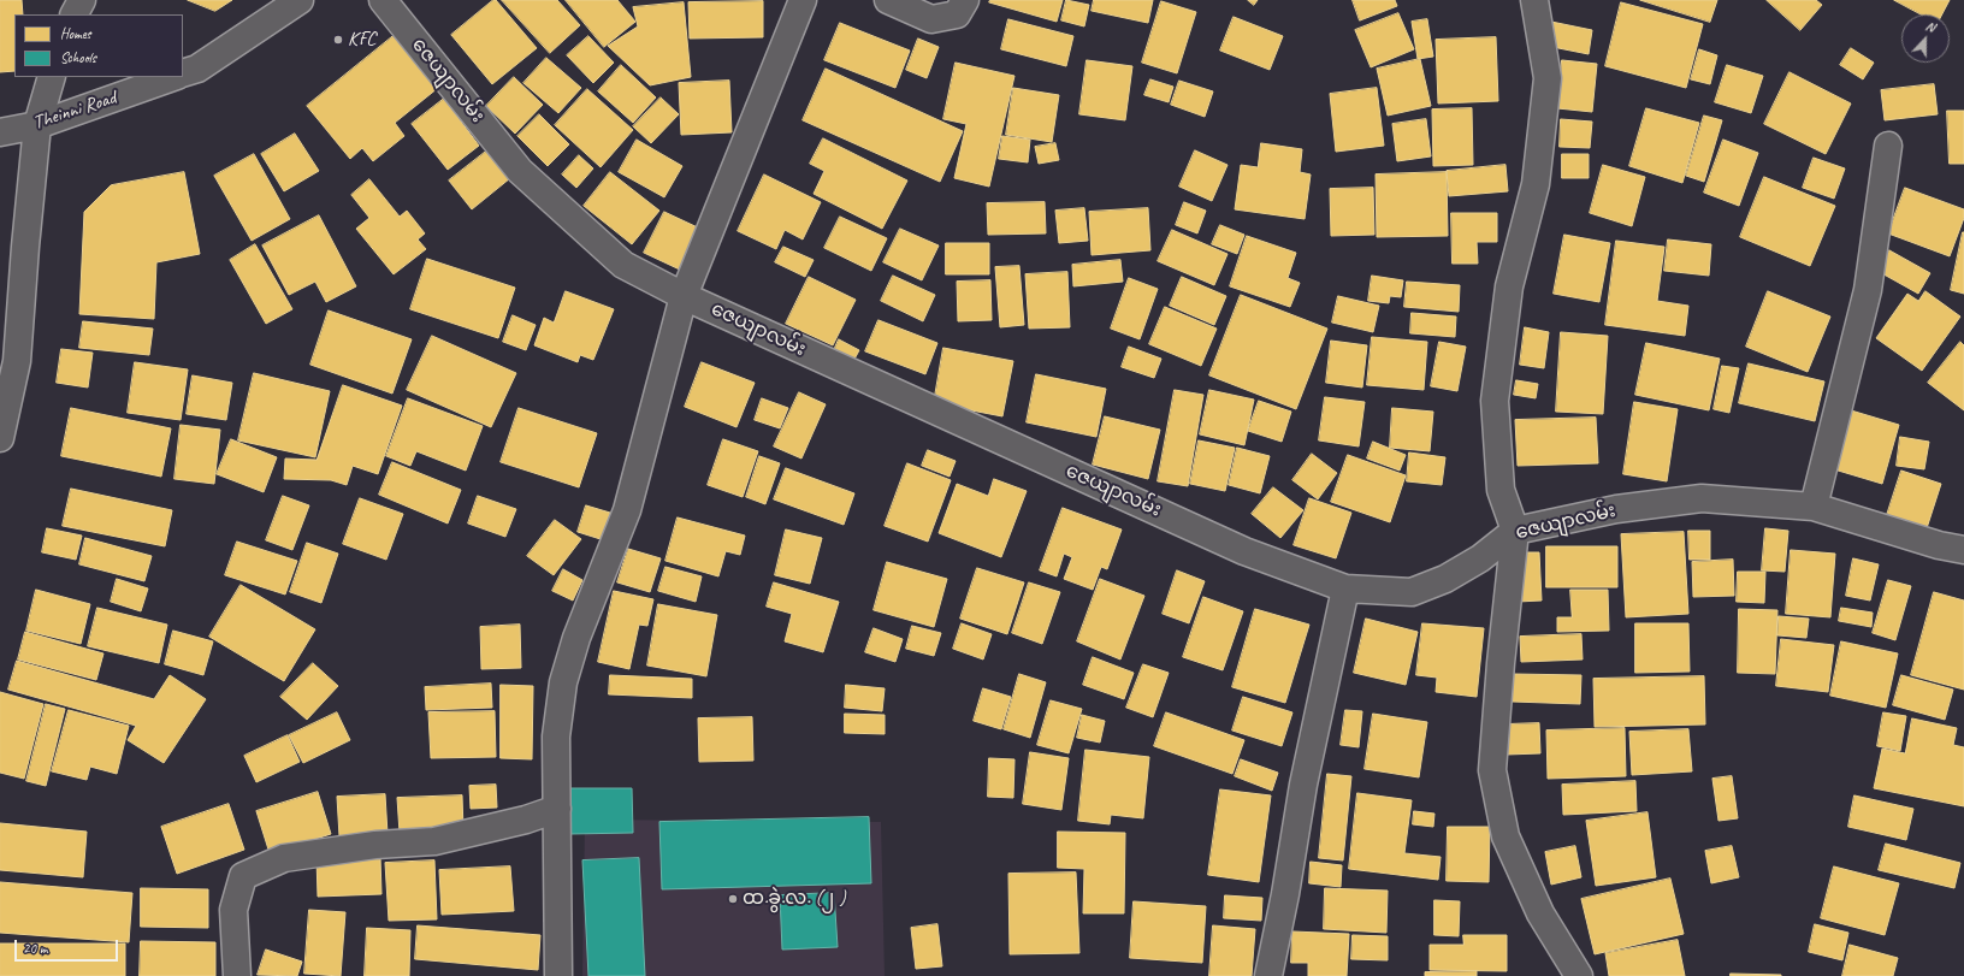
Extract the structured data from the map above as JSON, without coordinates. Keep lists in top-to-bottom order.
{
  "streets": {
    "street": ["ဇေယျာလမ်း", "Theinni Road"]
  },
  "places": ["KFC", "ထ.ခွဲ.လ. (၂ )"],
  "legend": ["Homes", "Schools"],
  "scale_bar": "20 m",
  "north": "top"
}
